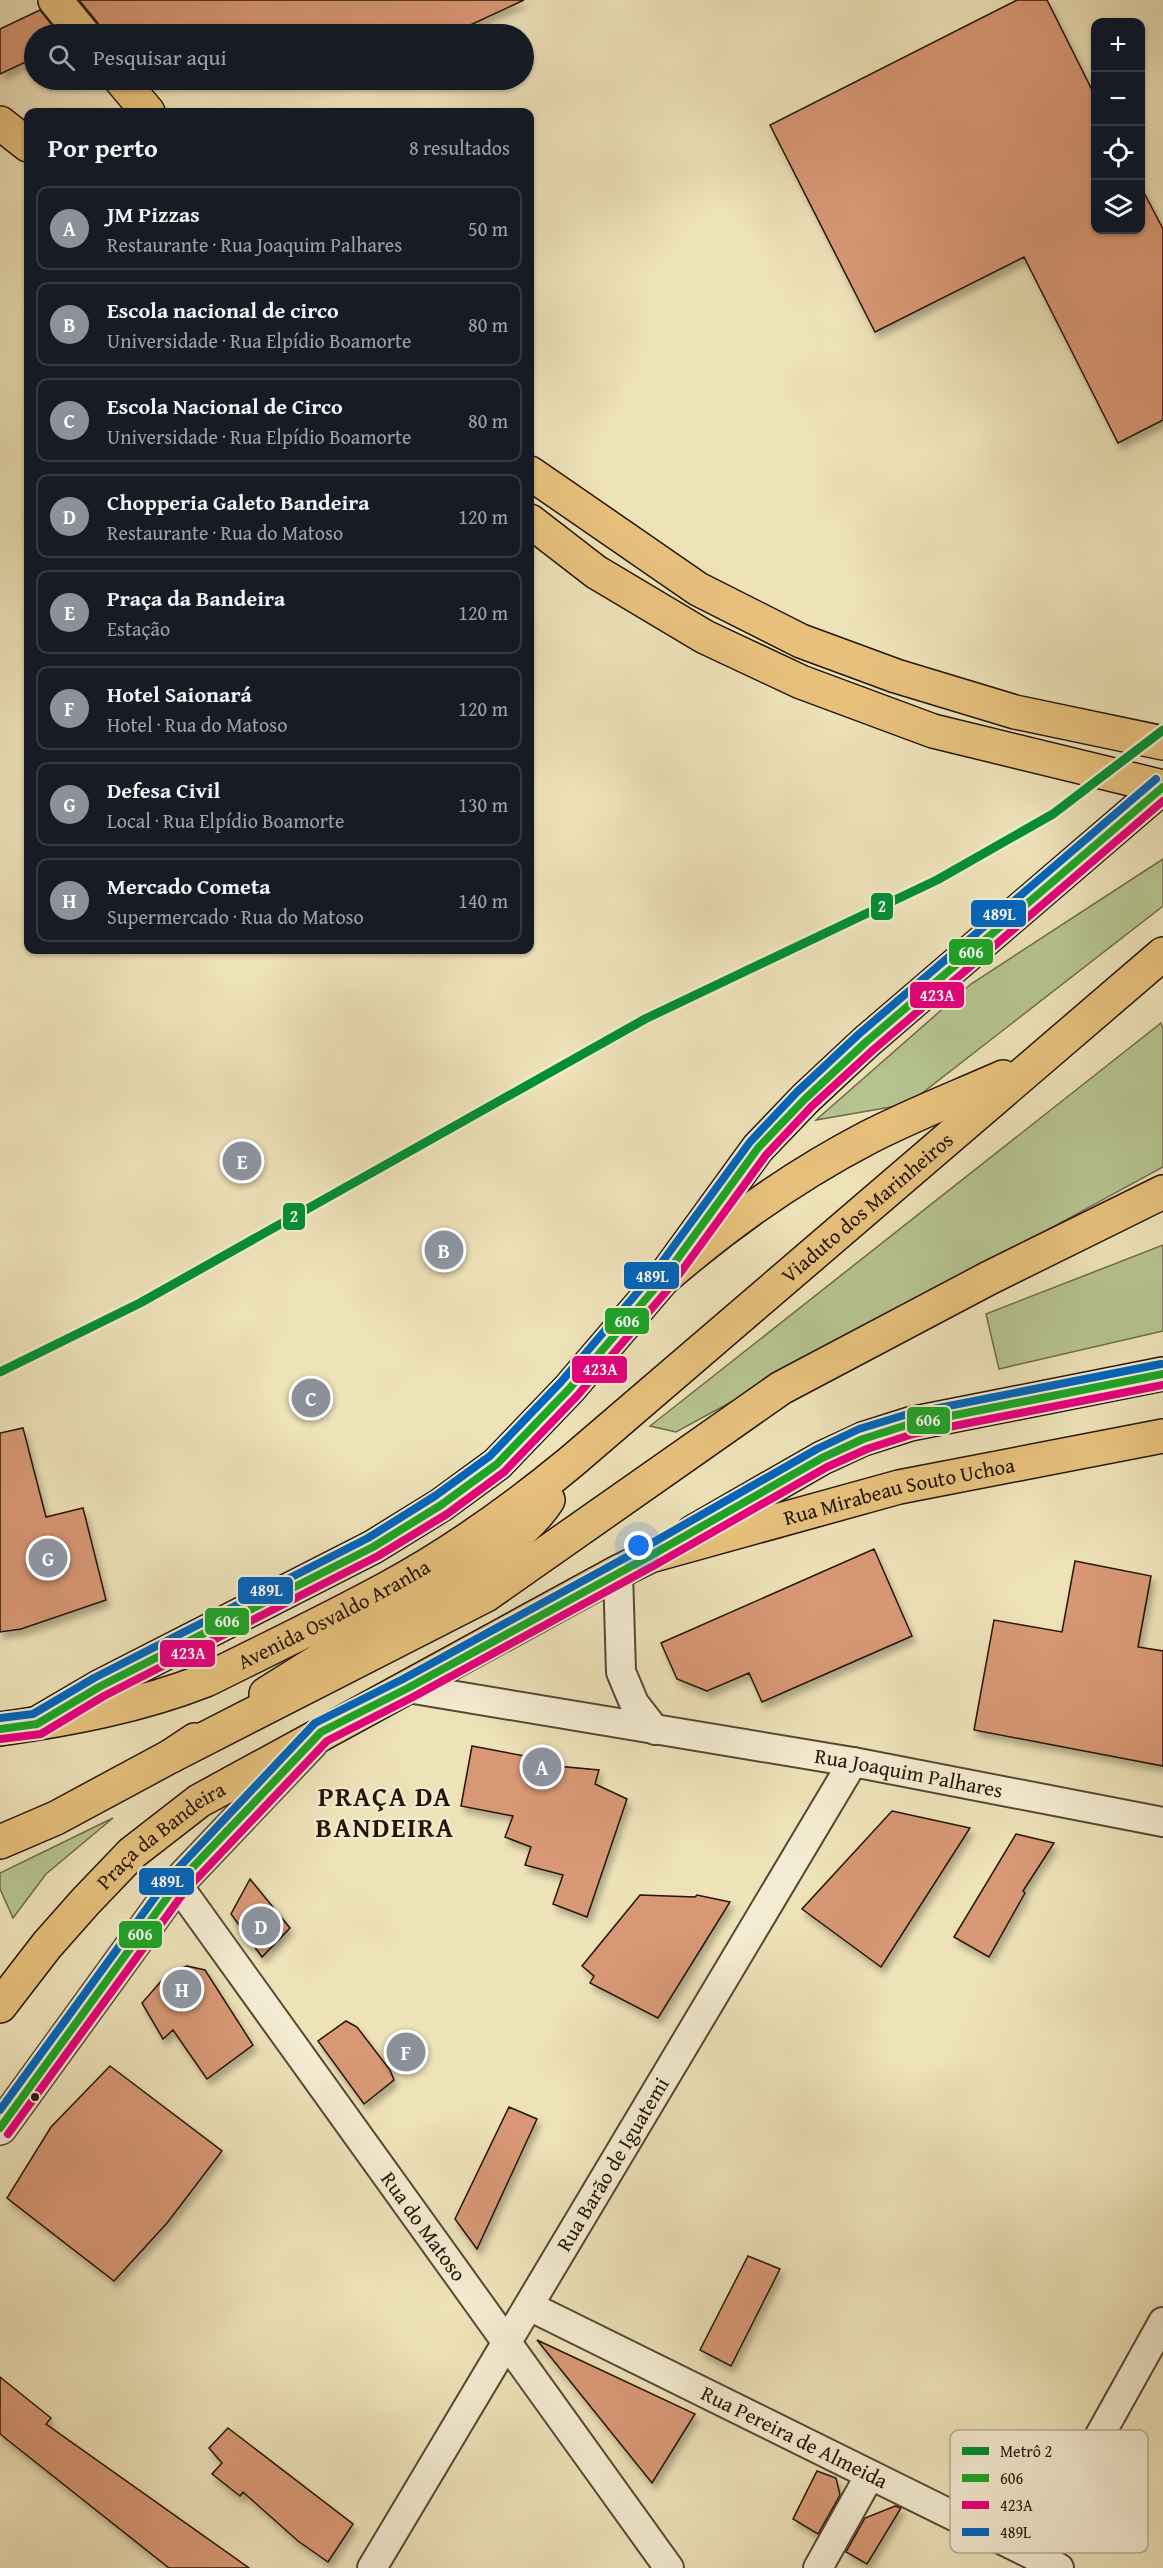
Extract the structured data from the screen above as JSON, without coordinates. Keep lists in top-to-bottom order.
{
  "streets": {
    "main road": [
      "Viaduto dos Marinheiros",
      "Rua Mirabeau Souto Uchoa",
      "Avenida Osvaldo Aranha",
      "Praça da Bandeira"
    ],
    "street": [
      "Rua Joaquim Palhares",
      "Rua Barão de Iguatemi",
      "Rua do Matoso",
      "Rua Pereira de Almeida"
    ]
  },
  "crossings": [
    ["Viaduto dos Marinheiros", "Avenida Osvaldo Aranha"],
    ["Rua Mirabeau Souto Uchoa", "Rua Joaquim Palhares"],
    ["Rua Mirabeau Souto Uchoa", "Praça da Bandeira"],
    ["Rua Joaquim Palhares", "Rua Barão de Iguatemi"],
    ["Praça da Bandeira", "Rua do Matoso"],
    ["Rua Barão de Iguatemi", "Rua do Matoso"],
    ["Rua Barão de Iguatemi", "Rua Pereira de Almeida"]
  ],
  "districts": ["PRAÇA DA BANDEIRA"],
  "lines": [
    "metro line 2",
    "transit line 489L",
    "transit line 606",
    "transit line 423A"
  ],
  "legend": [
    "Metrô 2",
    "606",
    "423A",
    "489L"
  ],
  "page": {
    "map_buttons": ["+", "−"],
    "search": "Pesquisar aqui",
    "heading": ["Por perto", "8 resultados"],
    "list": [
      {
        "mark": "A",
        "name": "JM Pizzas",
        "note": "Restaurante · Rua Joaquim Palhares",
        "value": "50 m"
      },
      {
        "mark": "B",
        "name": "Escola nacional de circo",
        "note": "Universidade · Rua Elpídio Boamorte",
        "value": "80 m"
      },
      {
        "mark": "C",
        "name": "Escola Nacional de Circo",
        "note": "Universidade · Rua Elpídio Boamorte",
        "value": "80 m"
      },
      {
        "mark": "D",
        "name": "Chopperia Galeto Bandeira",
        "note": "Restaurante · Rua do Matoso",
        "value": "120 m"
      },
      {
        "mark": "E",
        "name": "Praça da Bandeira",
        "note": "Estação",
        "value": "120 m"
      },
      {
        "mark": "F",
        "name": "Hotel Saionará",
        "note": "Hotel · Rua do Matoso",
        "value": "120 m"
      },
      {
        "mark": "G",
        "name": "Defesa Civil",
        "note": "Local · Rua Elpídio Boamorte",
        "value": "130 m"
      },
      {
        "mark": "H",
        "name": "Mercado Cometa",
        "note": "Supermercado · Rua do Matoso",
        "value": "140 m"
      }
    ],
    "pins": [
      "E",
      "B",
      "C",
      "G",
      "A",
      "D",
      "H",
      "F"
    ]
  }
}
